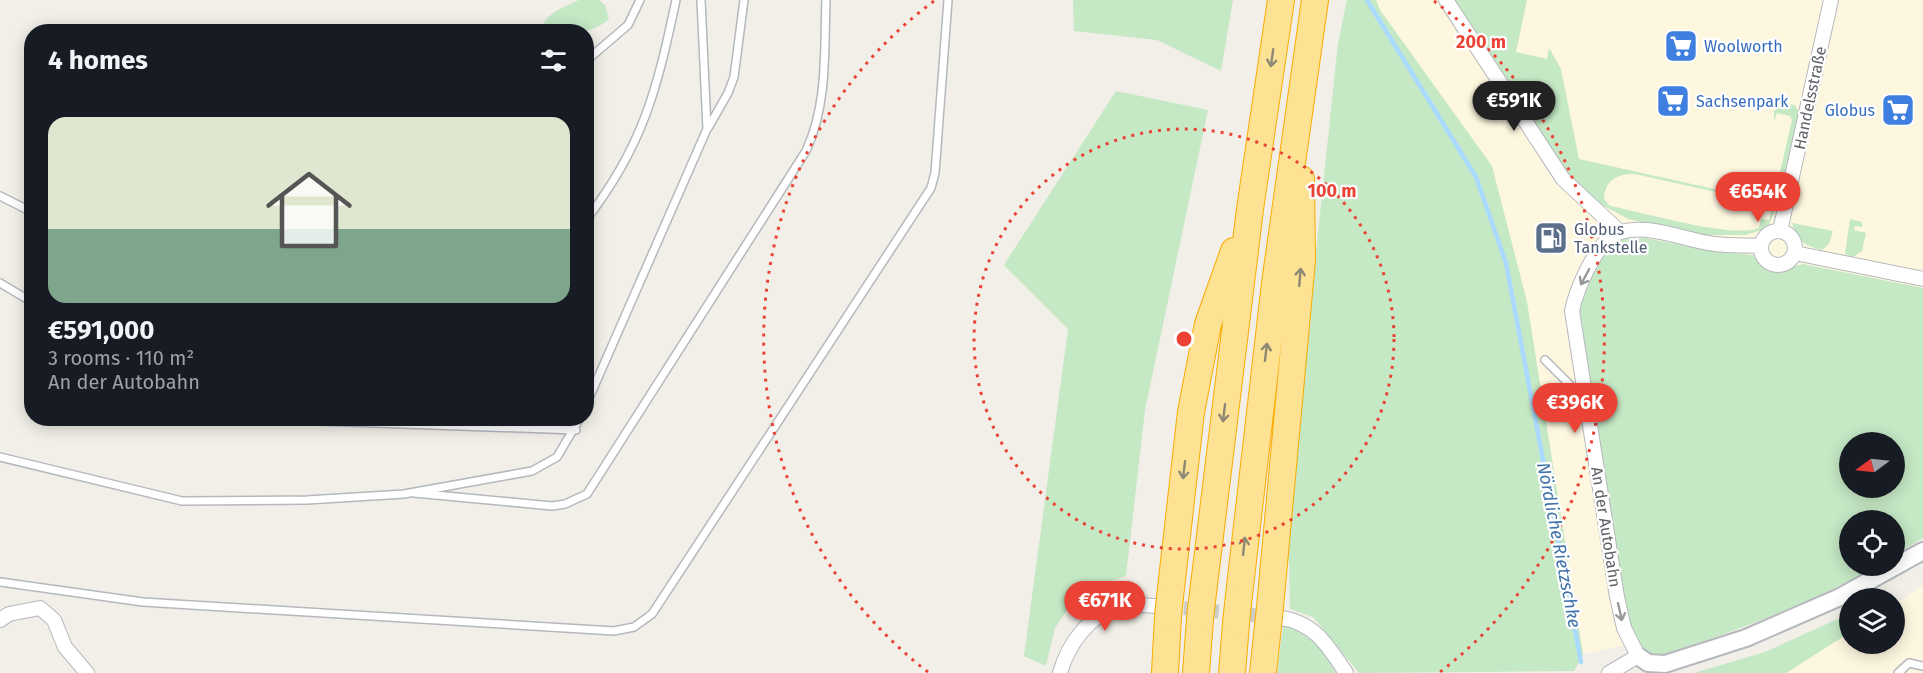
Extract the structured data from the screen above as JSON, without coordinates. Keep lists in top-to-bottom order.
{
  "streets": {
    "street": ["Handelsstraße", "An der Autobahn"]
  },
  "one_way": ["An der Autobahn"],
  "water": ["Nördliche Rietzschke"],
  "places": {
    "supermarket": ["Woolworth", "Sachsenpark", "Globus"],
    "fuel station": ["Globus Tankstelle"]
  },
  "north": "left",
  "page": {
    "heading": "4 homes",
    "price": [
      "€591K",
      "€654K",
      "€396K",
      "€671K"
    ],
    "list": [
      {
        "name": "€591,000",
        "note": "3 rooms · 110 m² · An der Autobahn"
      }
    ]
  },
  "rings": ["200 m", "100 m"]
}
